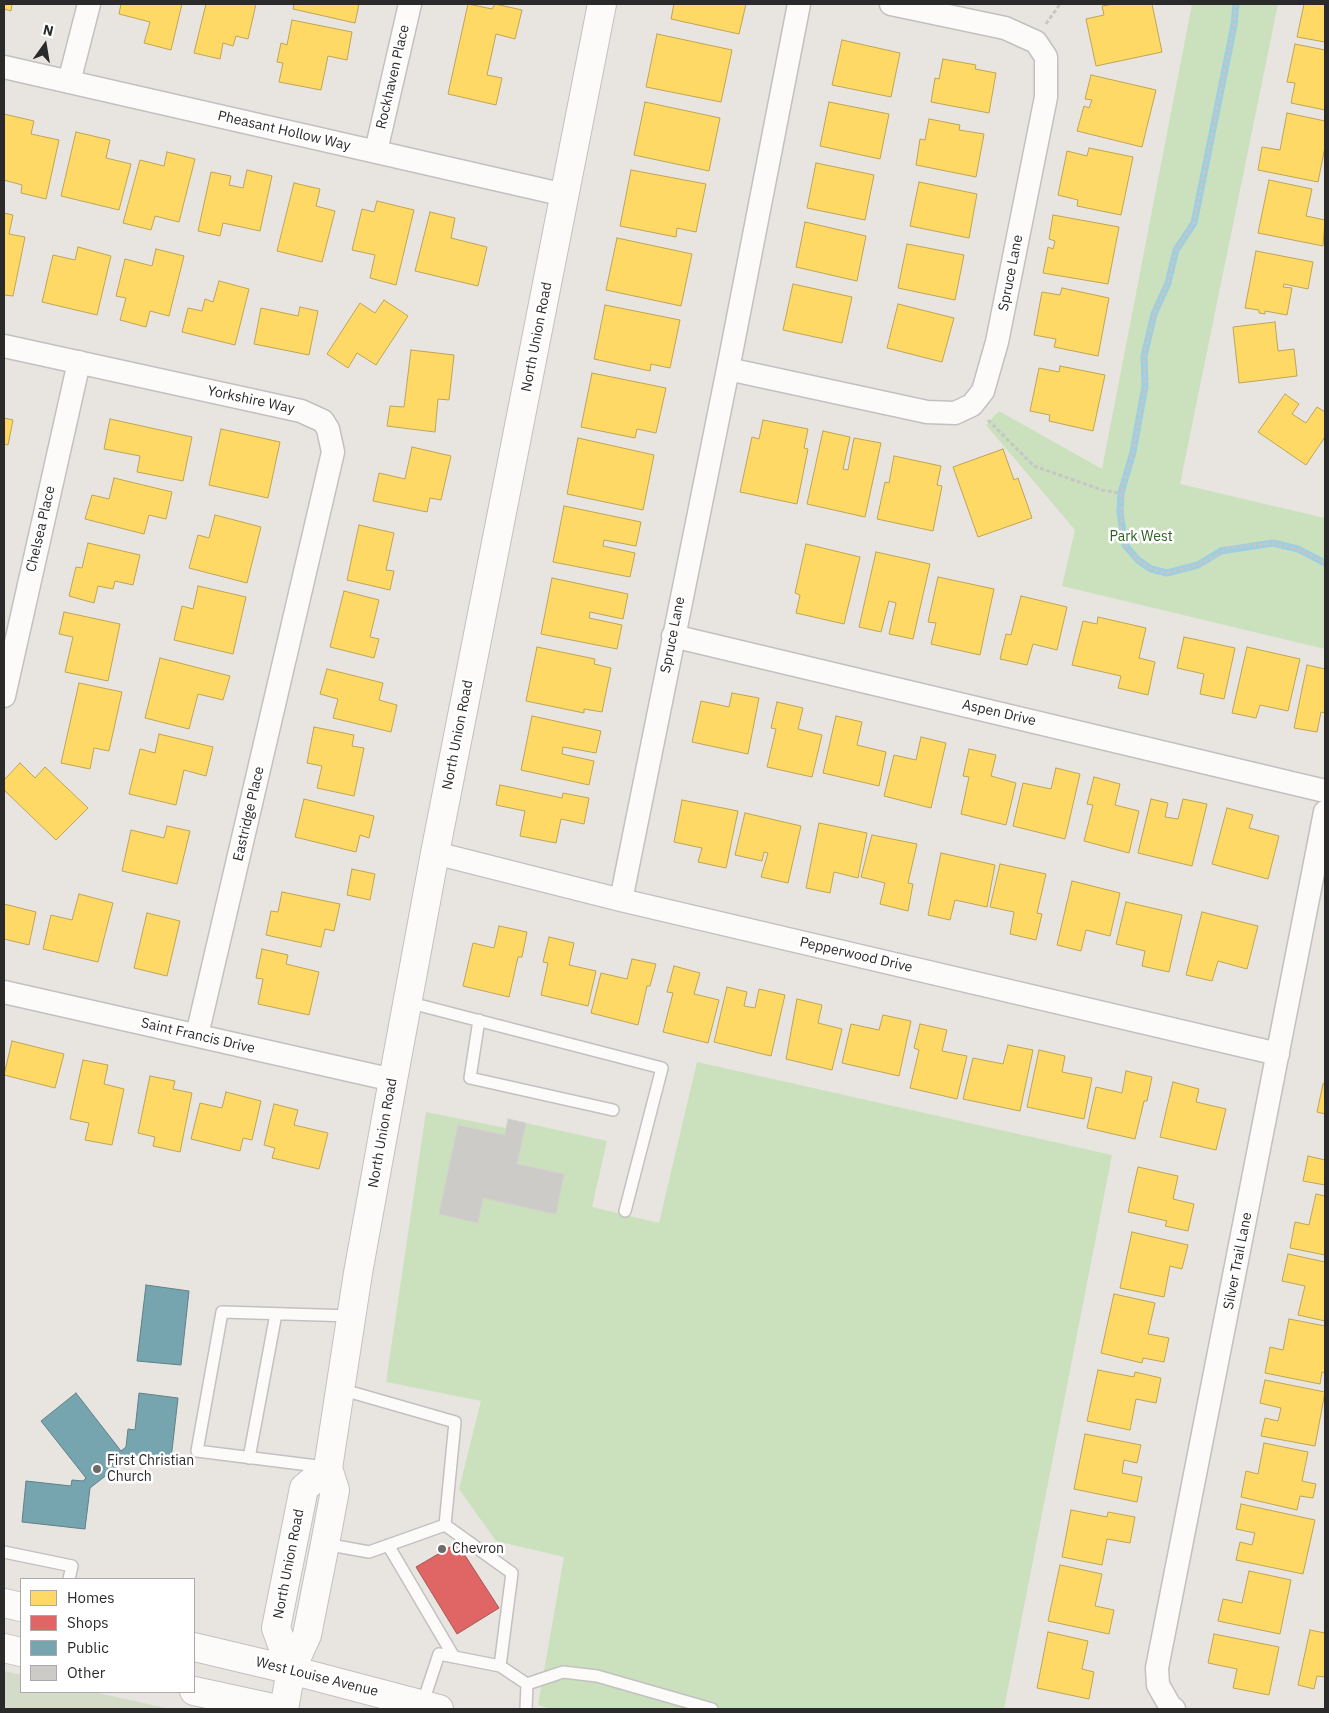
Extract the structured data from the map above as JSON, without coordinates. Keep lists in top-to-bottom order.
{
  "streets": {
    "street": [
      "Rockhaven Place",
      "Pheasant Hollow Way",
      "Spruce Lane",
      "North Union Road",
      "Yorkshire Way",
      "Chelsea Place",
      "Aspen Drive",
      "Eastridge Place",
      "Pepperwood Drive",
      "Saint Francis Drive",
      "Silver Trail Lane",
      "West Louise Avenue"
    ]
  },
  "crossings": [
    ["Rockhaven Place", "Pheasant Hollow Way"],
    ["Pheasant Hollow Way", "North Union Road"],
    ["Spruce Lane", "Aspen Drive"],
    ["Spruce Lane", "Pepperwood Drive"],
    ["North Union Road", "Pepperwood Drive"],
    ["North Union Road", "Saint Francis Drive"],
    ["North Union Road", "West Louise Avenue"],
    ["Yorkshire Way", "Chelsea Place"],
    ["Yorkshire Way", "Eastridge Place"],
    ["Eastridge Place", "Saint Francis Drive"],
    ["Pepperwood Drive", "Silver Trail Lane"]
  ],
  "parks": ["Park West"],
  "places": ["First Christian Church", "Chevron"],
  "legend": [
    "Homes",
    "Shops",
    "Public",
    "Other"
  ],
  "north": "top"
}
